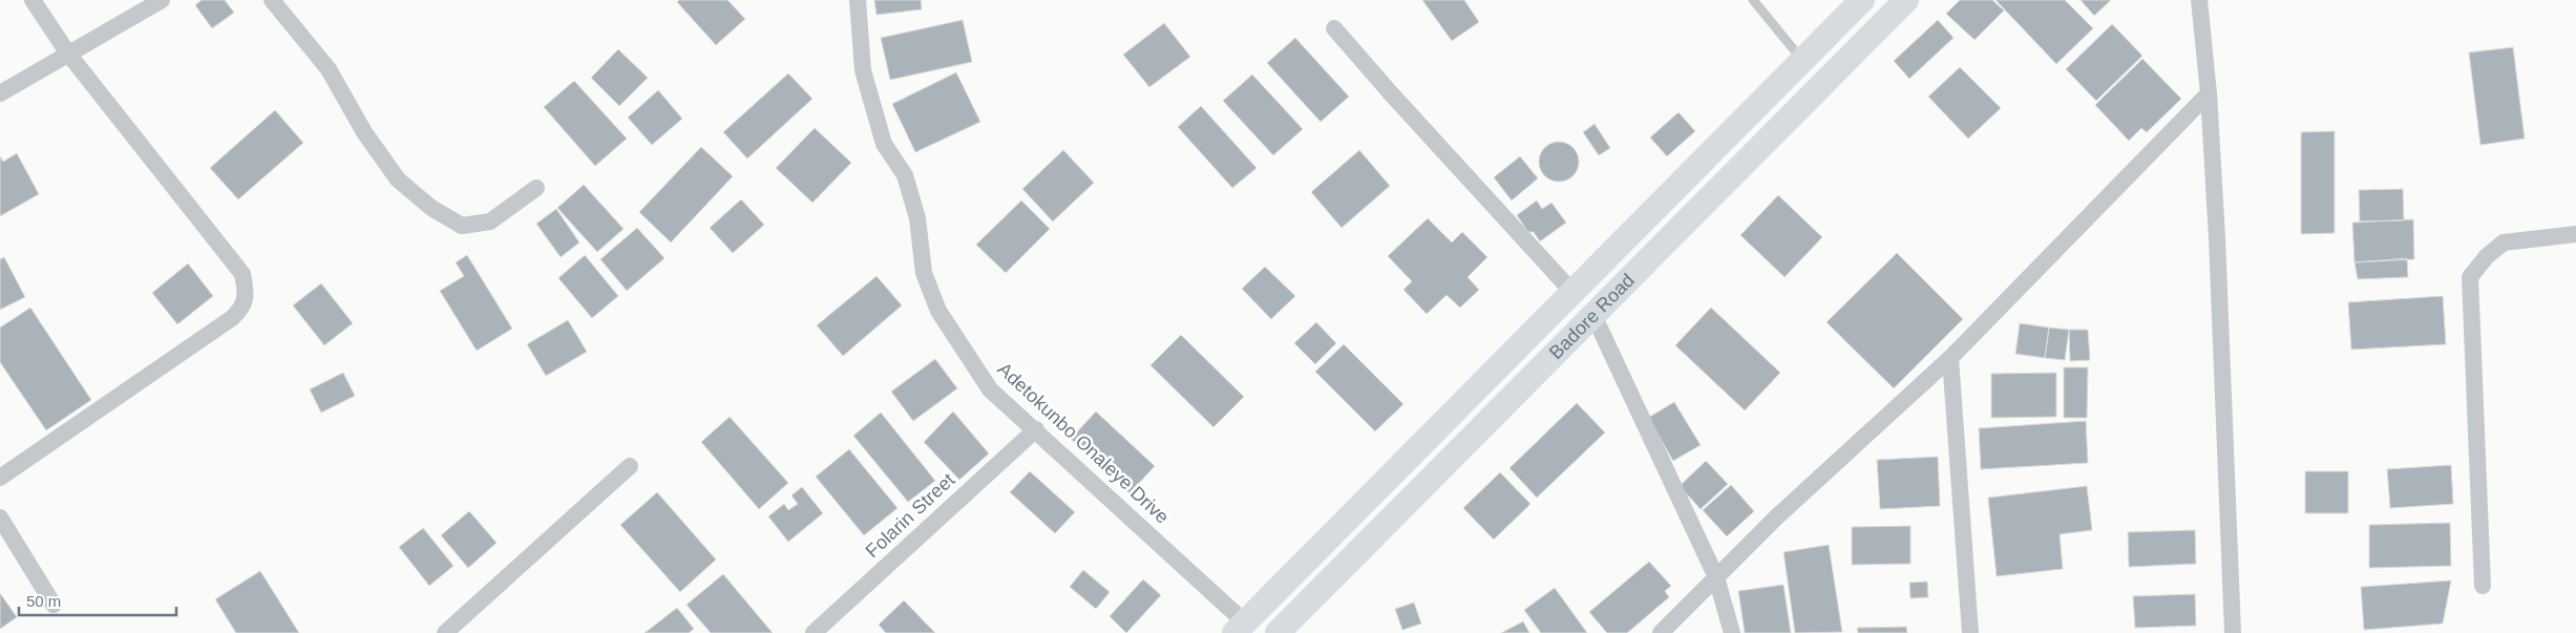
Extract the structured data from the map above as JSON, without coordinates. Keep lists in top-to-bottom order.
{
  "streets": {
    "main road": ["Badore Road"],
    "street": ["Adetokunbo Onaleye Drive", "Folarin Street"]
  },
  "crossings": [
    ["Badore Road", "Adetokunbo Onaleye Drive"],
    ["Adetokunbo Onaleye Drive", "Folarin Street"]
  ],
  "scale_bar": "50 m"
}
